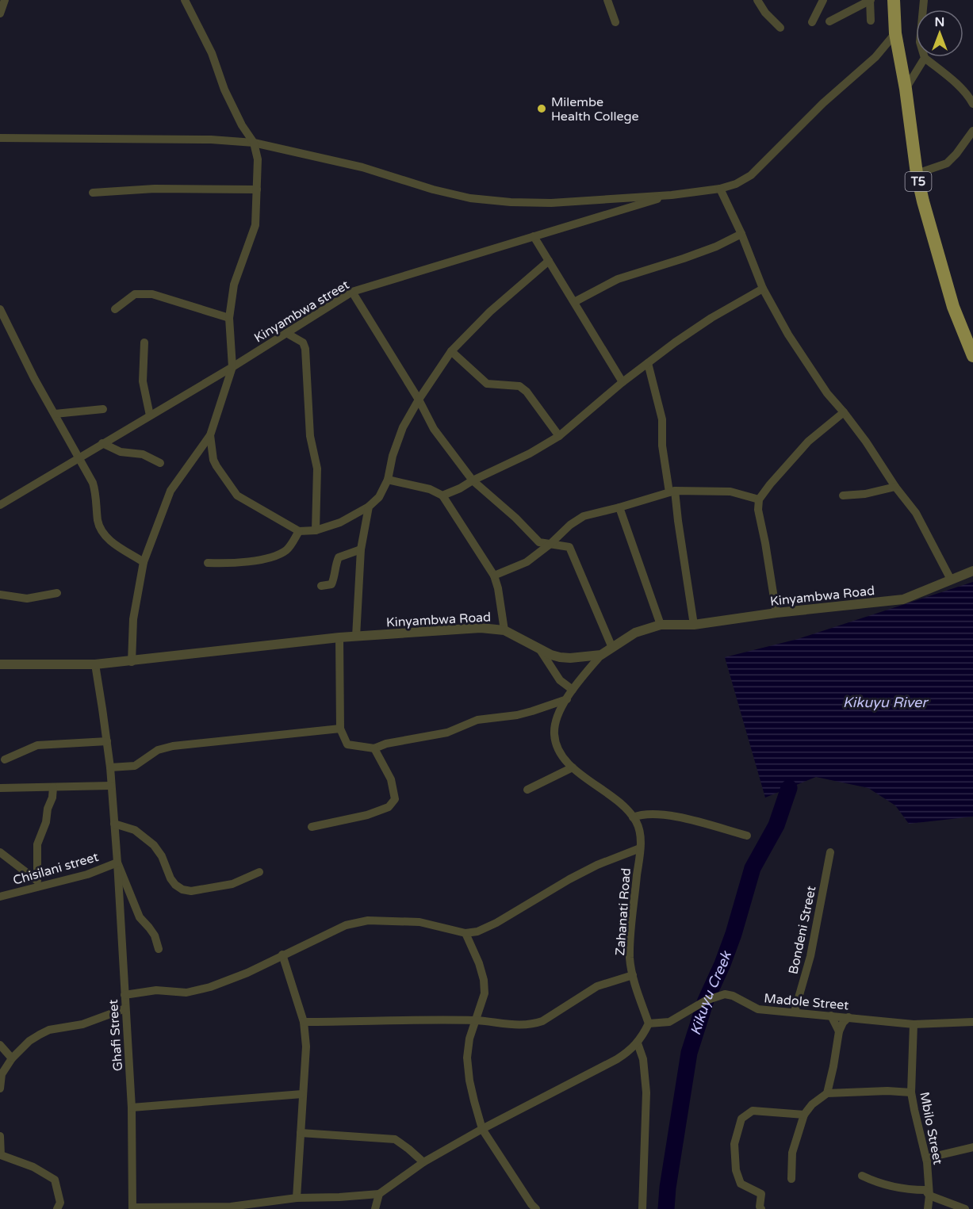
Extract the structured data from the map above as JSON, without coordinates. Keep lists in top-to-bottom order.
{
  "streets": {
    "highway": ["T5"],
    "street": [
      "Kinyambwa street",
      "Kinyambwa Road",
      "Chisilani street",
      "Zahanati Road",
      "Bondeni Street",
      "Madole Street",
      "Ghafi Street",
      "Mbilo Street"
    ]
  },
  "crossings": [
    ["Kinyambwa Road", "Zahanati Road"],
    ["Kinyambwa Road", "Ghafi Street"],
    ["Chisilani street", "Ghafi Street"],
    ["Zahanati Road", "Madole Street"],
    ["Bondeni Street", "Madole Street"],
    ["Madole Street", "Mbilo Street"]
  ],
  "water": ["Kikuyu River", "Kikuyu Creek"],
  "places": ["Milembe Health College"],
  "north": "top"
}
